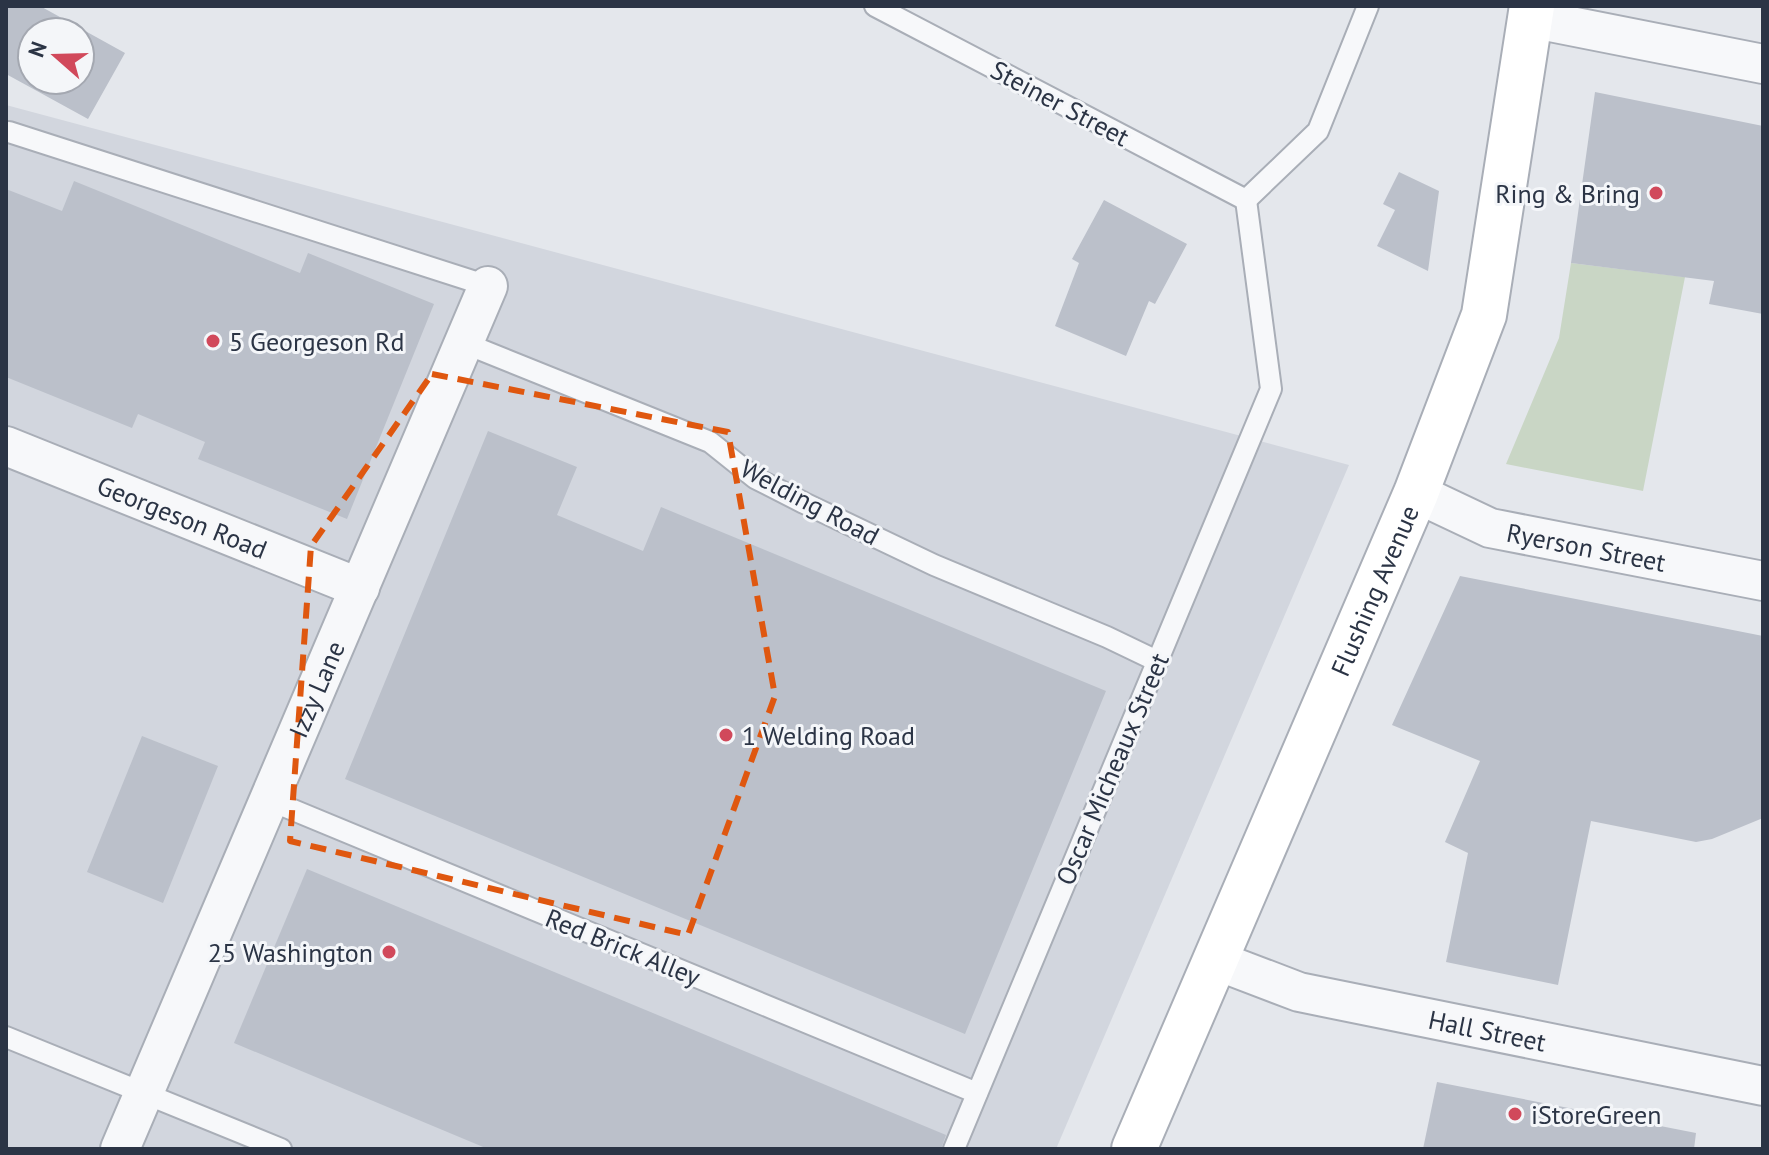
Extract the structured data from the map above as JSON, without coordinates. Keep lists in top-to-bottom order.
{
  "streets": {
    "main road": ["Flushing Avenue"],
    "street": [
      "Georgeson Road",
      "Ryerson Street",
      "Izzy Lane",
      "Hall Street"
    ],
    "lane": [
      "Steiner Street",
      "Welding Road",
      "Oscar Micheaux Street",
      "Red Brick Alley"
    ]
  },
  "crossings": [
    ["Steiner Street", "Oscar Micheaux Street"],
    ["Welding Road", "Izzy Lane"],
    ["Welding Road", "Oscar Micheaux Street"],
    ["Georgeson Road", "Izzy Lane"],
    ["Ryerson Street", "Flushing Avenue"],
    ["Flushing Avenue", "Hall Street"],
    ["Izzy Lane", "Red Brick Alley"],
    ["Oscar Micheaux Street", "Red Brick Alley"]
  ],
  "places": [
    "Ring & Bring",
    "5 Georgeson Rd",
    "1 Welding Road",
    "25 Washington",
    "iStoreGreen"
  ],
  "north": "left"
}
